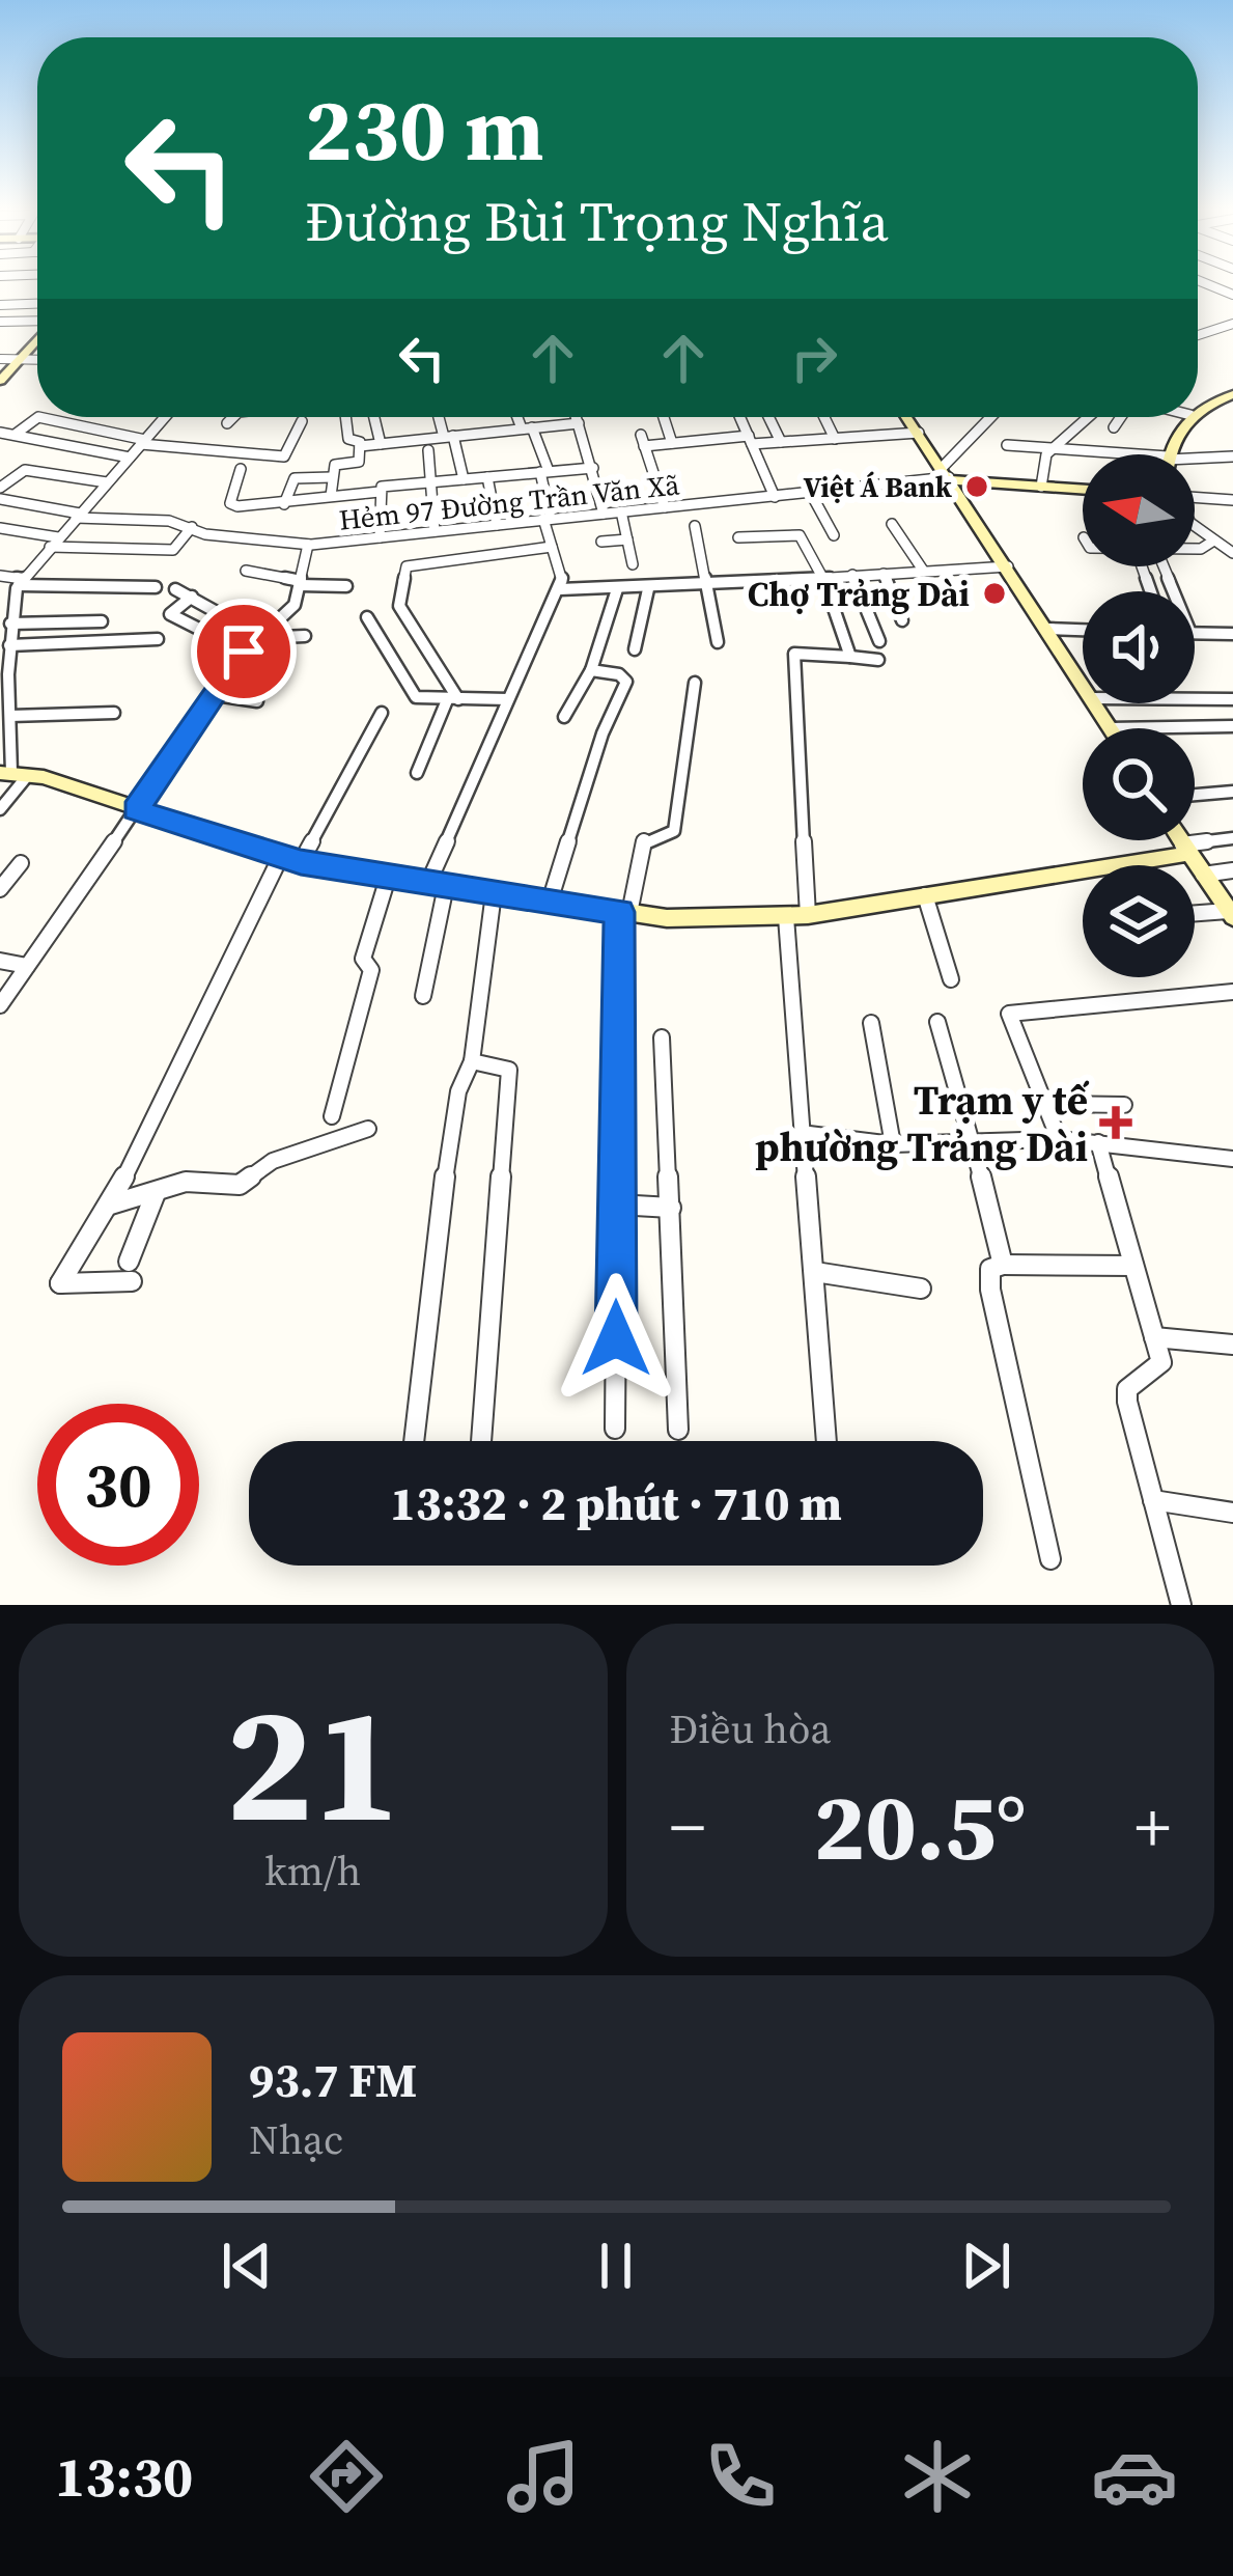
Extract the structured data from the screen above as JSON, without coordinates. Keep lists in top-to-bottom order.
{
  "streets": {
    "street": ["Hẻm 97 Đường Trần Văn Xã"]
  },
  "places": {
    "other": ["Việt Á Bank", "Chợ Trảng Dài"],
    "health": ["Trạm y tế phường Trảng Dài"]
  },
  "north": "left",
  "page": {
    "turn": ["230 m", "Đường Bùi Trọng Nghĩa"],
    "limit": "30",
    "trip": "13:32 · 2 phút · 710 m",
    "tile": [
      ["21", "km/h"],
      "Điều hòa"
    ],
    "heat": ["−", "20.5°", "+"],
    "song": ["93.7 FM", "Nhạc"],
    "tabs": "13:30"
  }
}
